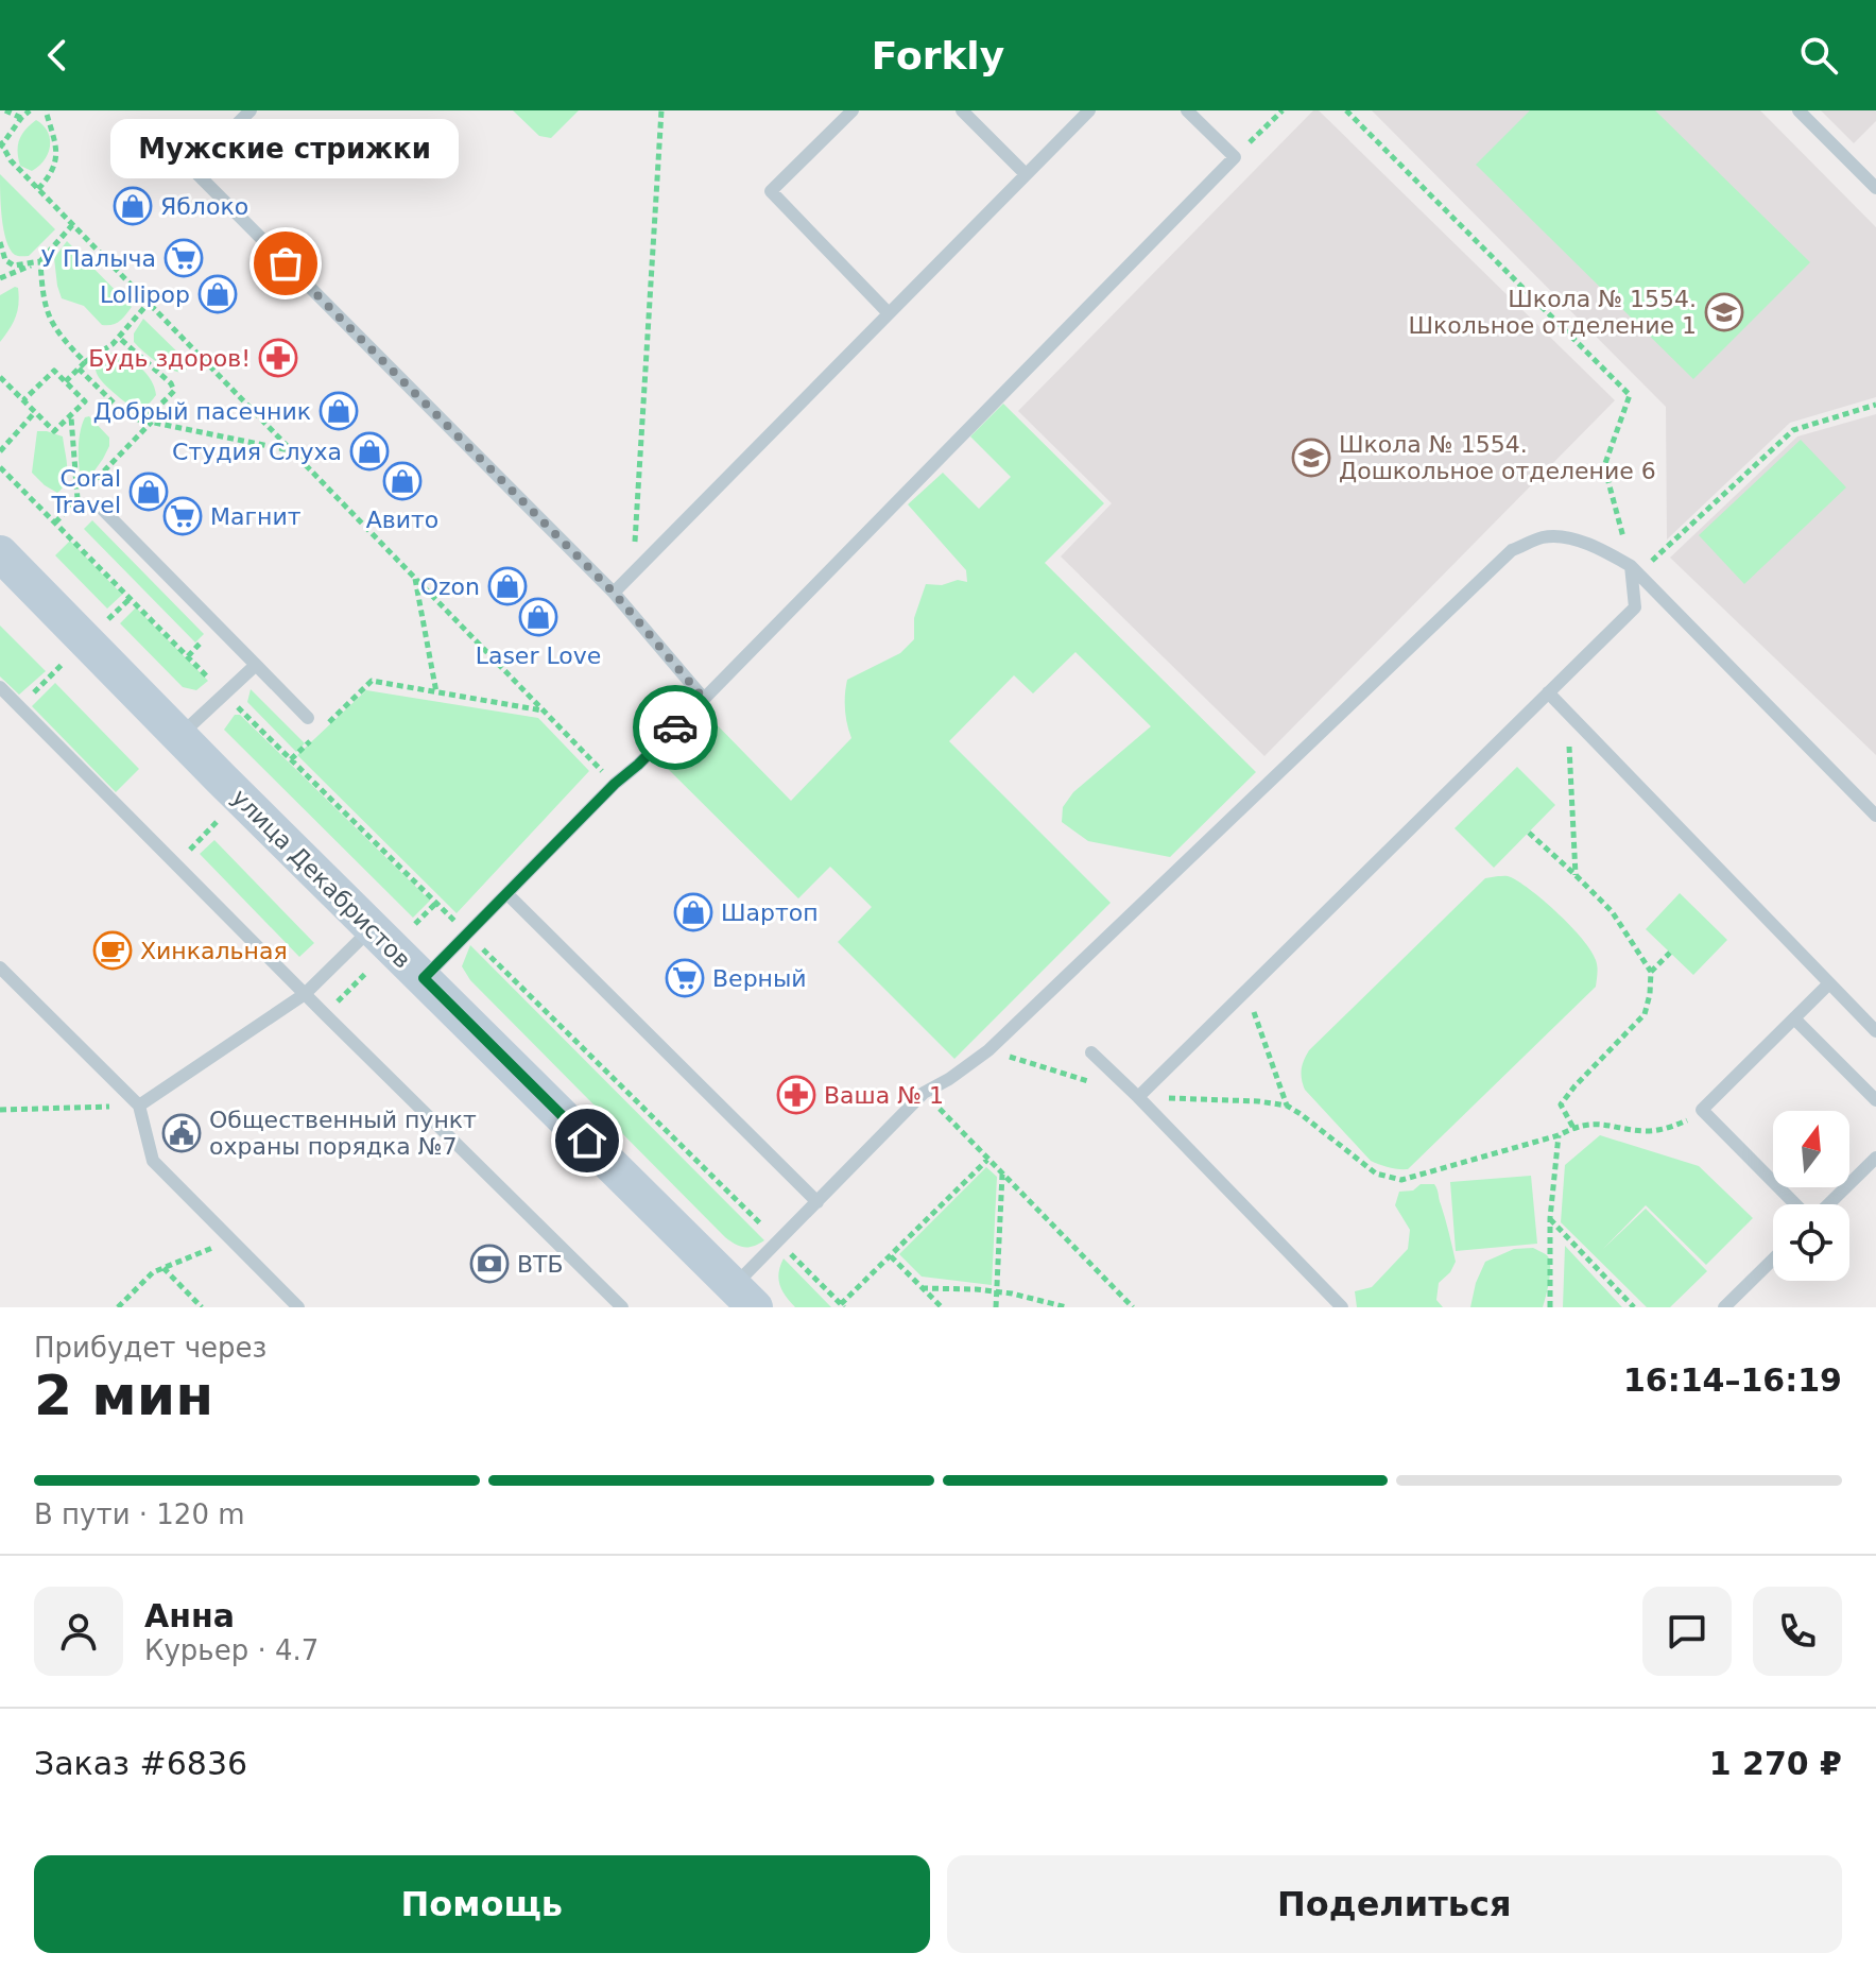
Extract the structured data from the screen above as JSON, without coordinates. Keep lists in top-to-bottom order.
{
  "streets": {
    "main road": ["улица Декабристов"]
  },
  "places": {
    "shop": [
      "Яблоко",
      "Lollipop",
      "Добрый пасечник",
      "Студия Слуха",
      "Авито",
      "Coral Travel",
      "Ozon",
      "Laser Love",
      "Шартоп"
    ],
    "supermarket": ["У Палыча", "Магнит", "Верный"],
    "other": ["Мужские стрижки"],
    "school or university": ["Школа № 1554. Школьное отделение 1", "Школа № 1554. Дошкольное отделение 6"],
    "pharmacy": ["Будь здоров!", "Ваша № 1"],
    "cafe": ["Хинкальная"],
    "public building": ["Общественный пункт охраны порядка №7"],
    "bank": ["ВТБ"]
  },
  "north": "top",
  "page": {
    "header": "Forkly",
    "bubble": "Мужские стрижки",
    "heading": ["2 мин", "Прибудет через", "16:14–16:19"],
    "panel": [
      "Анна",
      "Курьер · 4.7",
      "Заказ #6836",
      "1 270 ₽"
    ],
    "bar": "В пути · 120 m",
    "buttons": ["Помощь", "Поделиться"]
  }
}
